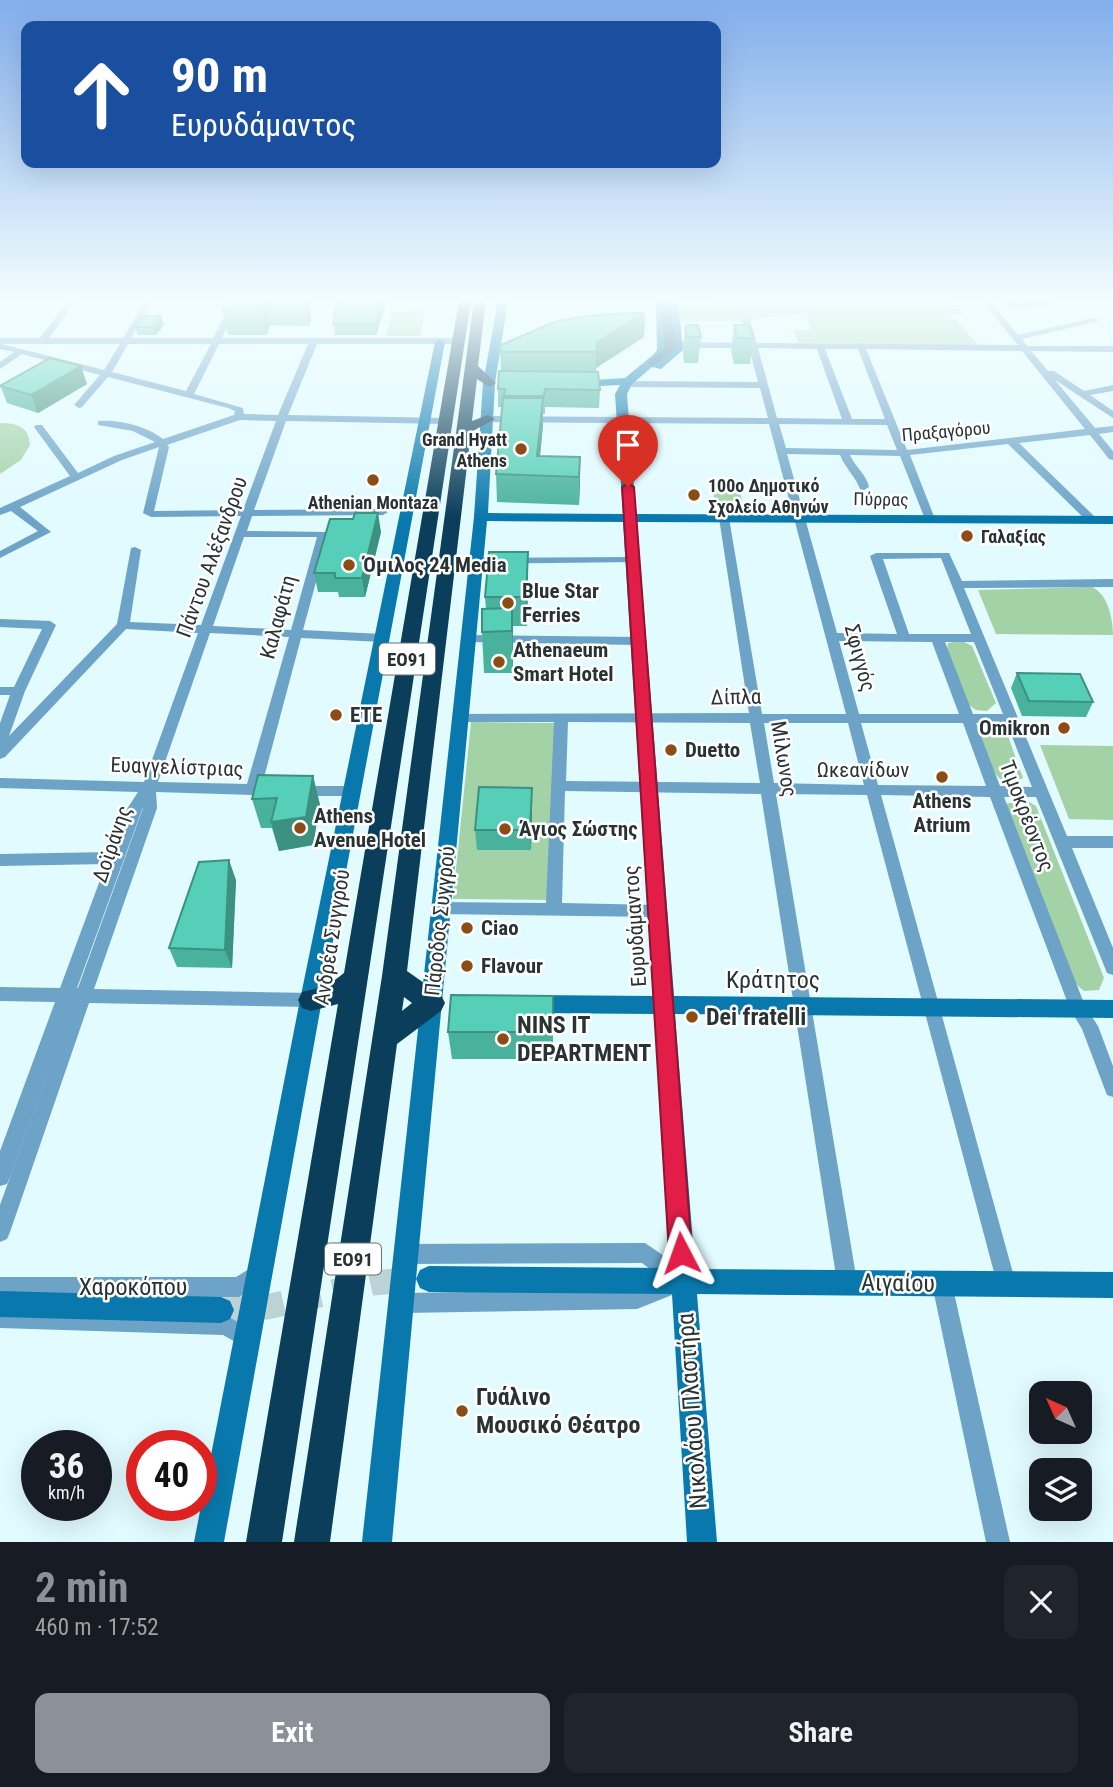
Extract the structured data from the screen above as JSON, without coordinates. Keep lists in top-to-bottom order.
{
  "streets": {
    "highway": ["ΕΟ91", "Ανδρέα Συγγρού"],
    "street": [
      "Πραξαγόρου",
      "Πύρρας",
      "Πάντου Αλέξανδρου",
      "Καλαφάτη",
      "Σφιγγός",
      "Δίπλα",
      "Μίλωνος",
      "Ευαγγελίστριας",
      "Ωκεανίδων",
      "Τιμοκρέοντος",
      "Δοϊράνης",
      "Πάροδος Συγγρού",
      "Ευρυδάμαντος",
      "Κράτητος",
      "Αιγαίου",
      "Χαροκόπου",
      "Νικολάου Πλαστήρα"
    ]
  },
  "crossings": [
    ["Πραξαγόρου", "Σφιγγός"],
    ["Πύρρας", "Σφιγγός"],
    ["Πύρρας", "Μίλωνος"],
    ["Πύρρας", "Πάροδος Συγγρού"],
    ["Πύρρας", "Ευρυδάμαντος"],
    ["Πάντου Αλέξανδρου", "Καλαφάτη"],
    ["Πάντου Αλέξανδρου", "Ευαγγελίστριας"],
    ["Πάντου Αλέξανδρου", "Δοϊράνης"],
    ["Καλαφάτη", "Ευαγγελίστριας"],
    ["Σφιγγός", "Δίπλα"],
    ["Σφιγγός", "Ωκεανίδων"],
    ["Σφιγγός", "Κράτητος"],
    ["Σφιγγός", "Αιγαίου"],
    ["Δίπλα", "Μίλωνος"],
    ["Δίπλα", "Τιμοκρέοντος"],
    ["Δίπλα", "Πάροδος Συγγρού"],
    ["Δίπλα", "Ευρυδάμαντος"],
    ["Μίλωνος", "Ωκεανίδων"],
    ["Μίλωνος", "Κράτητος"],
    ["Μίλωνος", "Αιγαίου"],
    ["Ευαγγελίστριας", "Δοϊράνης"],
    ["Ωκεανίδων", "Τιμοκρέοντος"],
    ["Ωκεανίδων", "Ευρυδάμαντος"],
    ["Τιμοκρέοντος", "Κράτητος"],
    ["Πάροδος Συγγρού", "Αιγαίου"],
    ["Ευρυδάμαντος", "Κράτητος"],
    ["Ευρυδάμαντος", "Αιγαίου"],
    ["Ευρυδάμαντος", "Νικολάου Πλαστήρα"],
    ["Αιγαίου", "Νικολάου Πλαστήρα"]
  ],
  "places": [
    "Grand Hyatt Athens",
    "Athenian Montaza",
    "100ο Δημοτικό Σχολείο Αθηνών",
    "Γαλαξίας",
    "Όμιλος 24 Media",
    "Blue Star Ferries",
    "Athenaeum Smart Hotel",
    "ETE",
    "Omikron",
    "Duetto",
    "Athens Atrium",
    "Athens Avenue Hotel",
    "Άγιος Σώστης",
    "Ciao",
    "Flavour",
    "Dei fratelli",
    "NINS IT DEPARTMENT",
    "Γυάλινο Μουσικό Θέατρο"
  ],
  "north": "top left",
  "page": {
    "turn": ["90 m", "Ευρυδάμαντος"],
    "speed": "36 km/h",
    "limit": "40",
    "heading": ["2 min", "460 m · 17:52"],
    "buttons": ["Exit", "Share"]
  }
}
